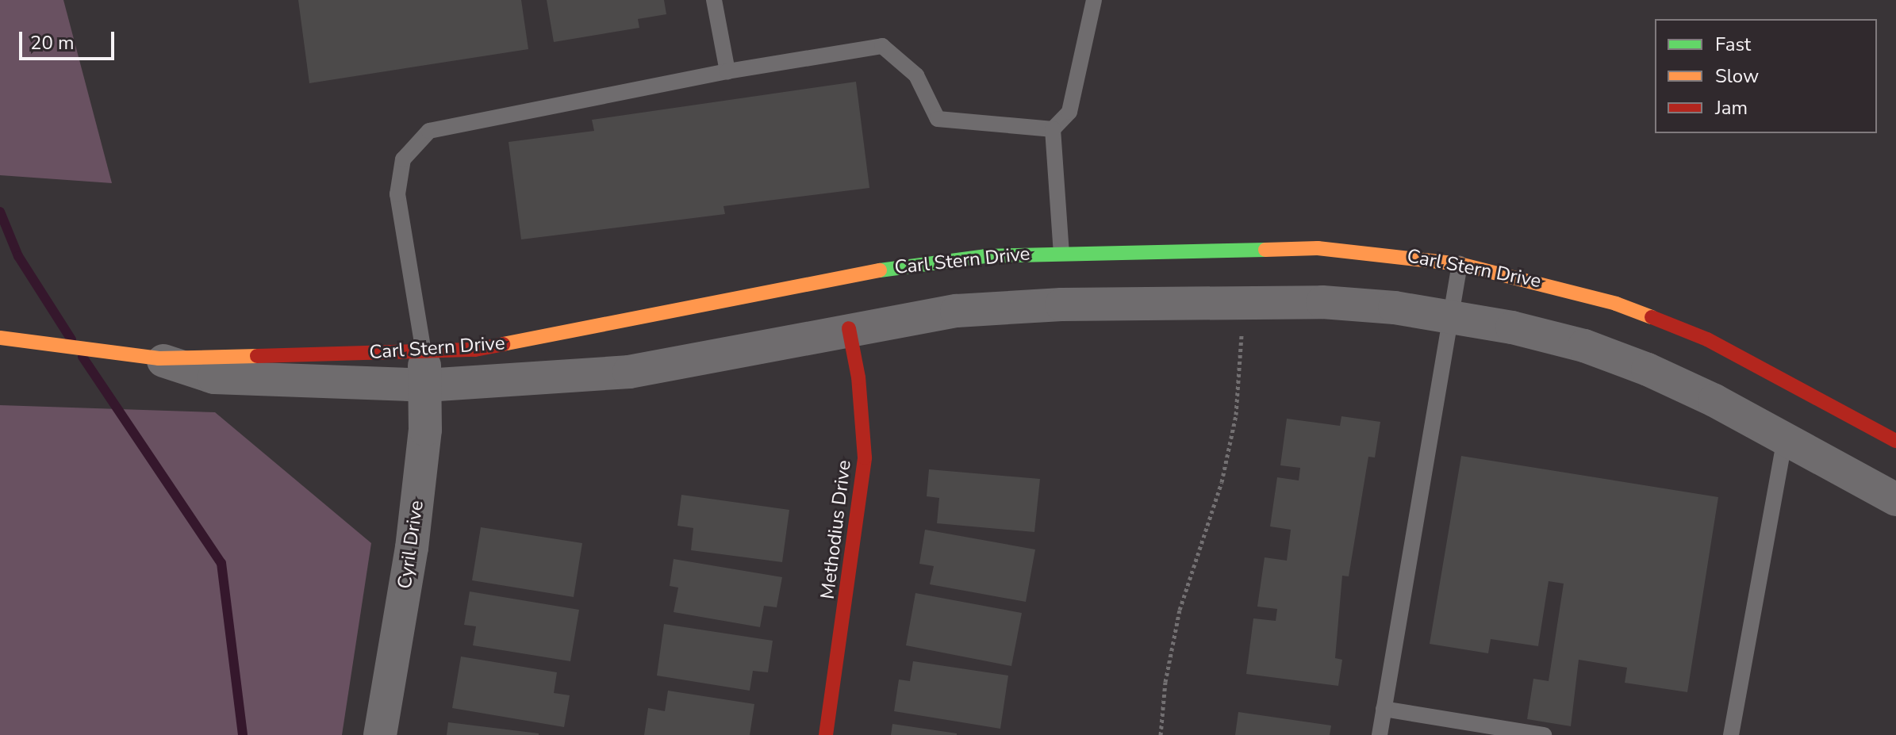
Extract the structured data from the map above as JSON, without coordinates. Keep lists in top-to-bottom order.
{
  "streets": {
    "street": ["Carl Stern Drive", "Methodius Drive", "Cyril Drive"]
  },
  "crossings": [
    ["Carl Stern Drive", "Methodius Drive"],
    ["Carl Stern Drive", "Cyril Drive"]
  ],
  "legend": ["Fast", "Slow", "Jam"],
  "scale_bar": "20 m"
}
